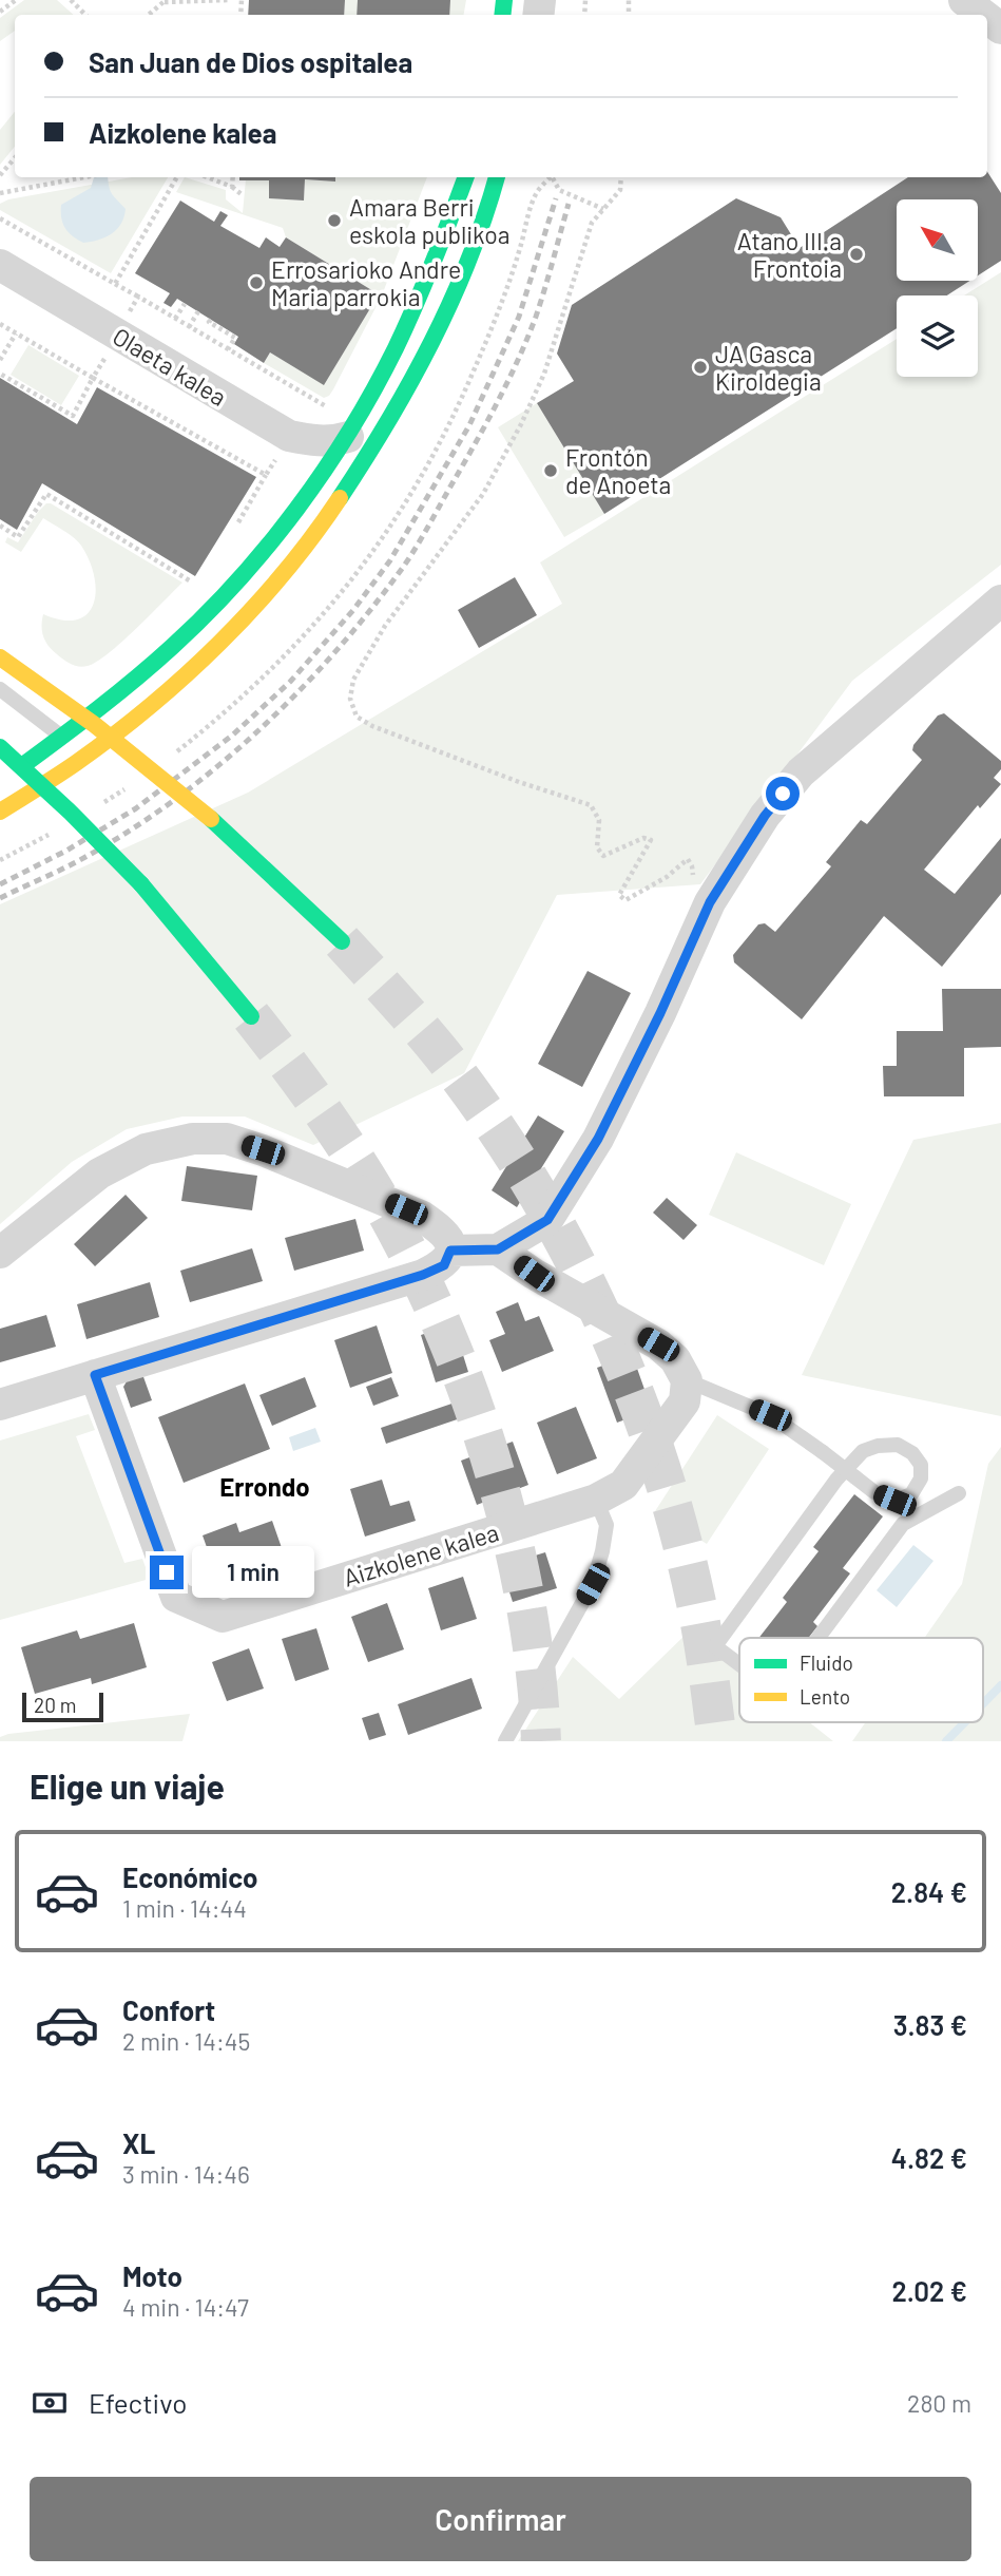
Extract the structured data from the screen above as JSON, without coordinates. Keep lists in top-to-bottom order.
{
  "streets": {
    "street": ["Olaeta kalea", "Aizkolene kalea"]
  },
  "districts": ["Errondo"],
  "places": [
    "Amara Berri eskola publikoa",
    "Atano III.a Frontoia",
    "Errosarioko Andre Maria parrokia",
    "JA Gasca Kiroldegia",
    "Frontón de Anoeta"
  ],
  "legend": ["Fluido", "Lento"],
  "scale_bar": "20 m",
  "north": "top left",
  "page": {
    "banner": ["San Juan de Dios ospitalea", "Aizkolene kalea"],
    "bubble": "1 min",
    "scale": "20 m",
    "heading": "Elige un viaje",
    "list": [
      {
        "name": "Económico",
        "note": "1 min · 14:44",
        "value": "2.84 €"
      },
      {
        "name": "Confort",
        "note": "2 min · 14:45",
        "value": "3.83 €"
      },
      {
        "name": "XL",
        "note": "3 min · 14:46",
        "value": "4.82 €"
      },
      {
        "name": "Moto",
        "note": "4 min · 14:47",
        "value": "2.02 €"
      }
    ],
    "pay": ["Efectivo", "280 m"],
    "buttons": "Confirmar"
  }
}
